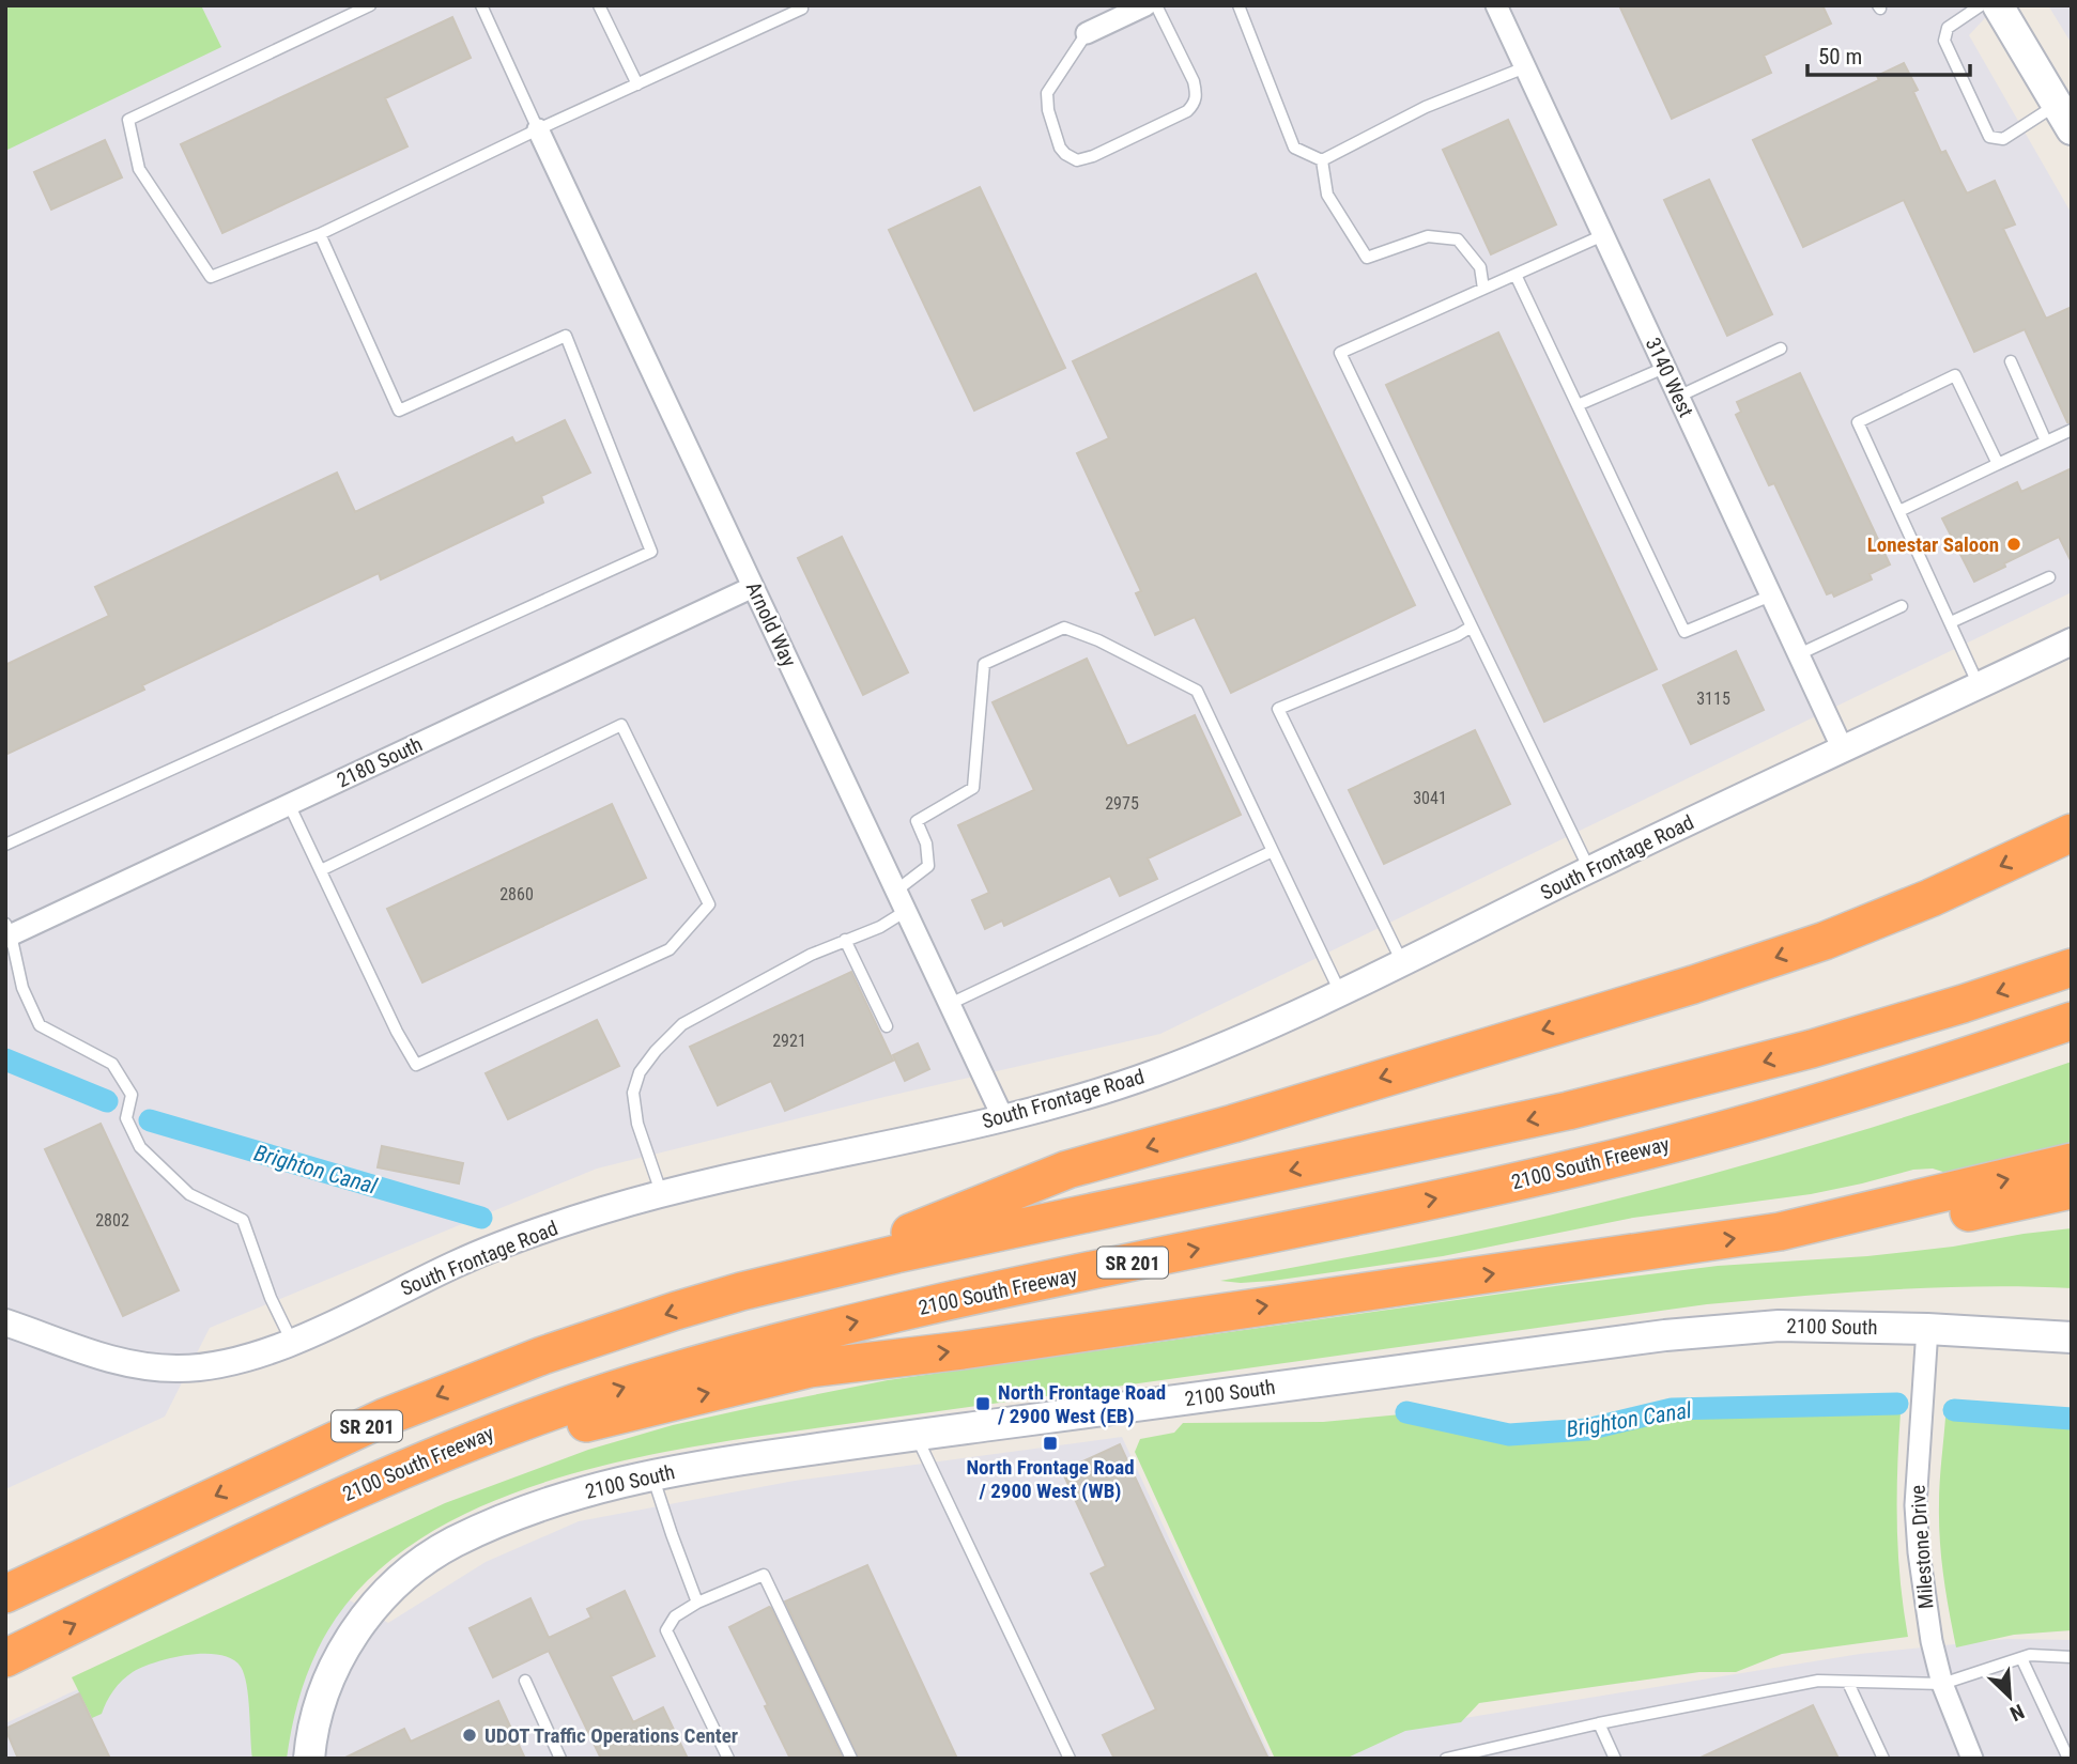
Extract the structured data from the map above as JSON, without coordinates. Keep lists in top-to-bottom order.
{
  "streets": {
    "highway": ["2100 South Freeway", "SR 201"],
    "main road": ["2100 South"],
    "street": [
      "3140 West",
      "Arnold Way",
      "2180 South",
      "South Frontage Road",
      "Milestone Drive"
    ]
  },
  "crossings": [
    ["3140 West", "South Frontage Road"],
    ["Arnold Way", "2180 South"],
    ["Arnold Way", "South Frontage Road"],
    ["2100 South", "Milestone Drive"]
  ],
  "water": ["Brighton Canal"],
  "places": {
    "other": ["Lonestar Saloon", "UDOT Traffic Operations Center"],
    "transit": ["North Frontage Road / 2900 West (EB)", "North Frontage Road / 2900 West (WB)"]
  },
  "house_numbers": [
    "3115",
    "3041",
    "2975",
    "2860",
    "2921",
    "2802"
  ],
  "scale_bar": "50 m",
  "north": "bottom right"
}
